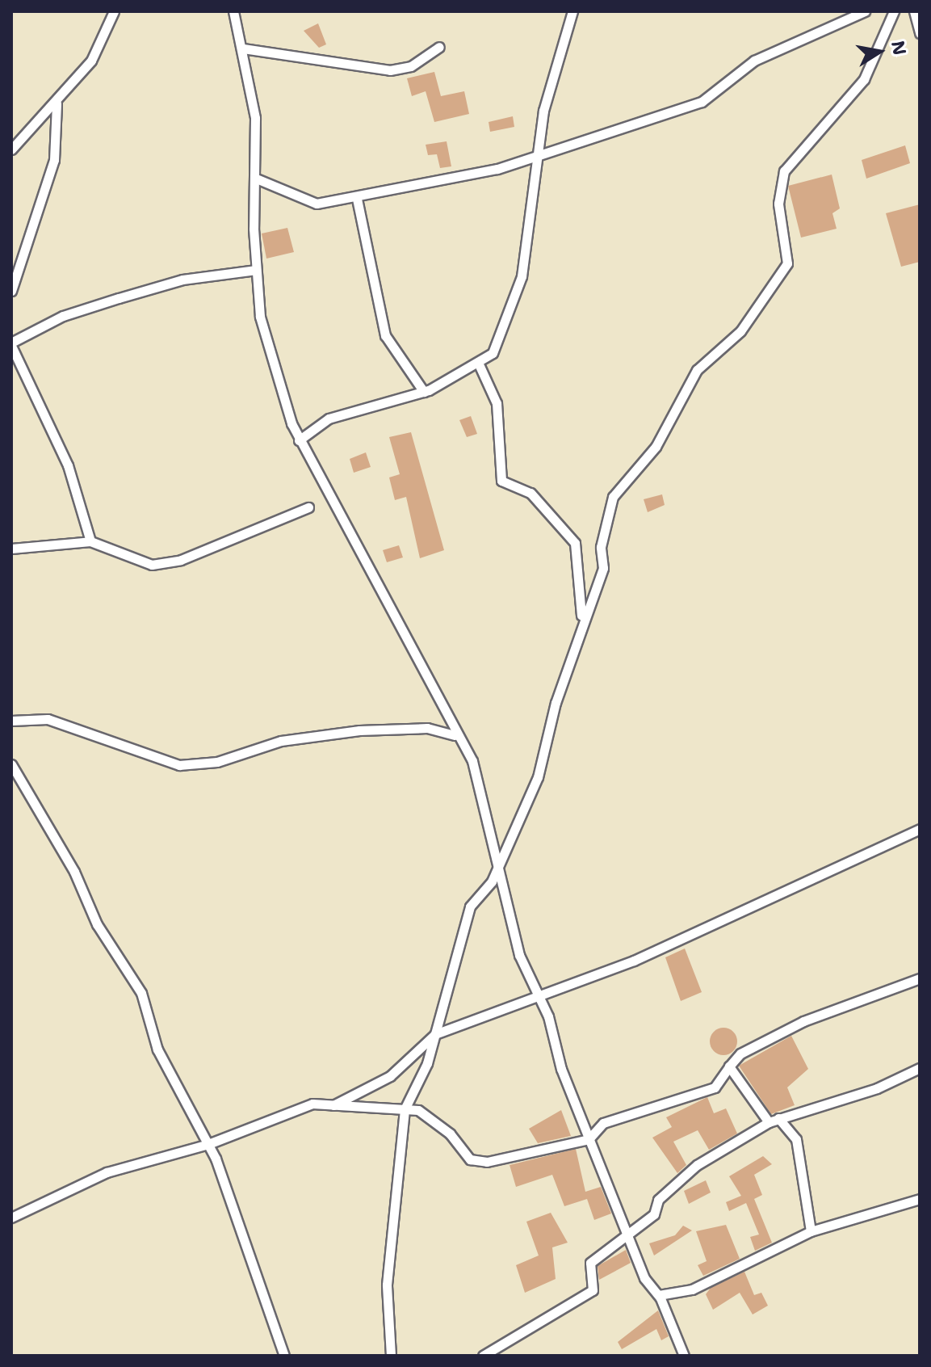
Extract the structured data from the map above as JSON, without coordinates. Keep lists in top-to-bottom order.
{
  "north": "right"
}
